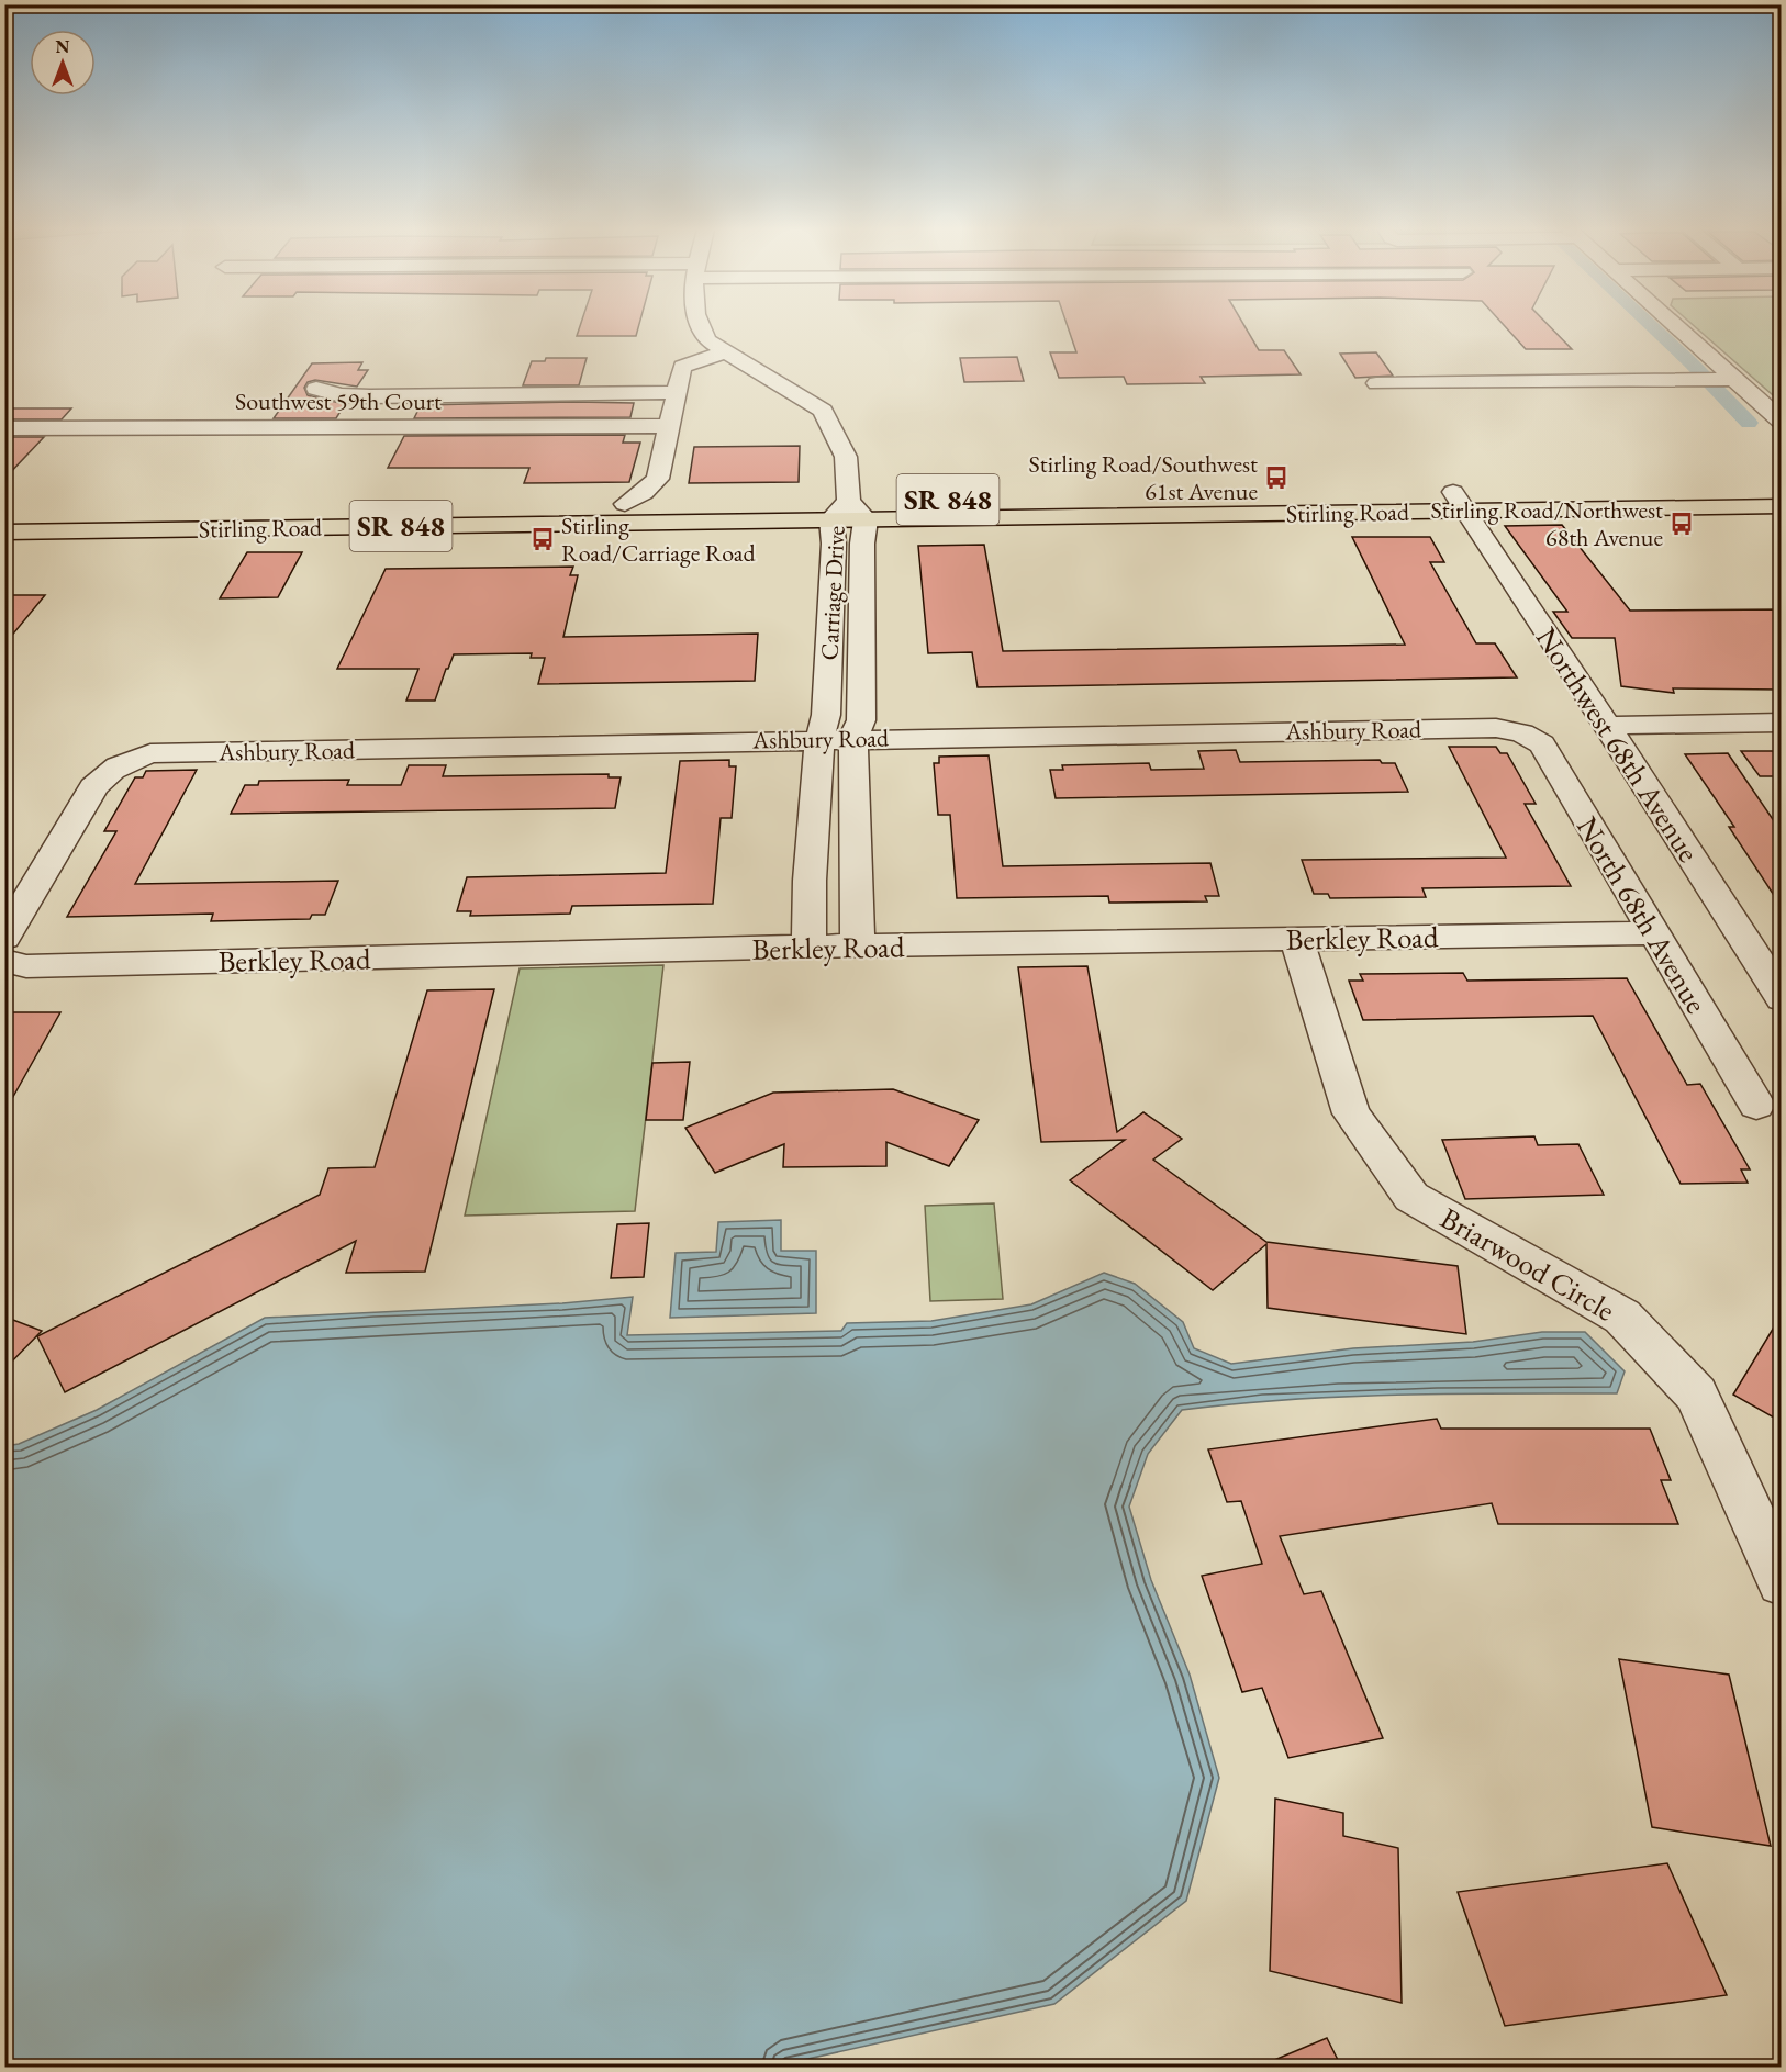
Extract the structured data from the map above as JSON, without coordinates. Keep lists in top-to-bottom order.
{
  "streets": {
    "main road": ["SR 848", "Stirling Road"],
    "street": [
      "Southwest 59th Court",
      "Carriage Drive",
      "Ashbury Road",
      "Northwest 68th Avenue",
      "North 68th Avenue",
      "Berkley Road",
      "Briarwood Circle"
    ]
  },
  "crossings": [
    ["Stirling Road", "Carriage Drive"],
    ["Stirling Road", "Northwest 68th Avenue"],
    ["Carriage Drive", "Ashbury Road"],
    ["Carriage Drive", "Berkley Road"],
    ["Ashbury Road", "North 68th Avenue"],
    ["North 68th Avenue", "Berkley Road"],
    ["Berkley Road", "Briarwood Circle"]
  ],
  "places": {
    "bus stop": ["Stirling Road/Southwest 61st Avenue", "Stirling Road/Northwest 68th Avenue", "Stirling Road/Carriage Road"]
  },
  "north": "top"
}
